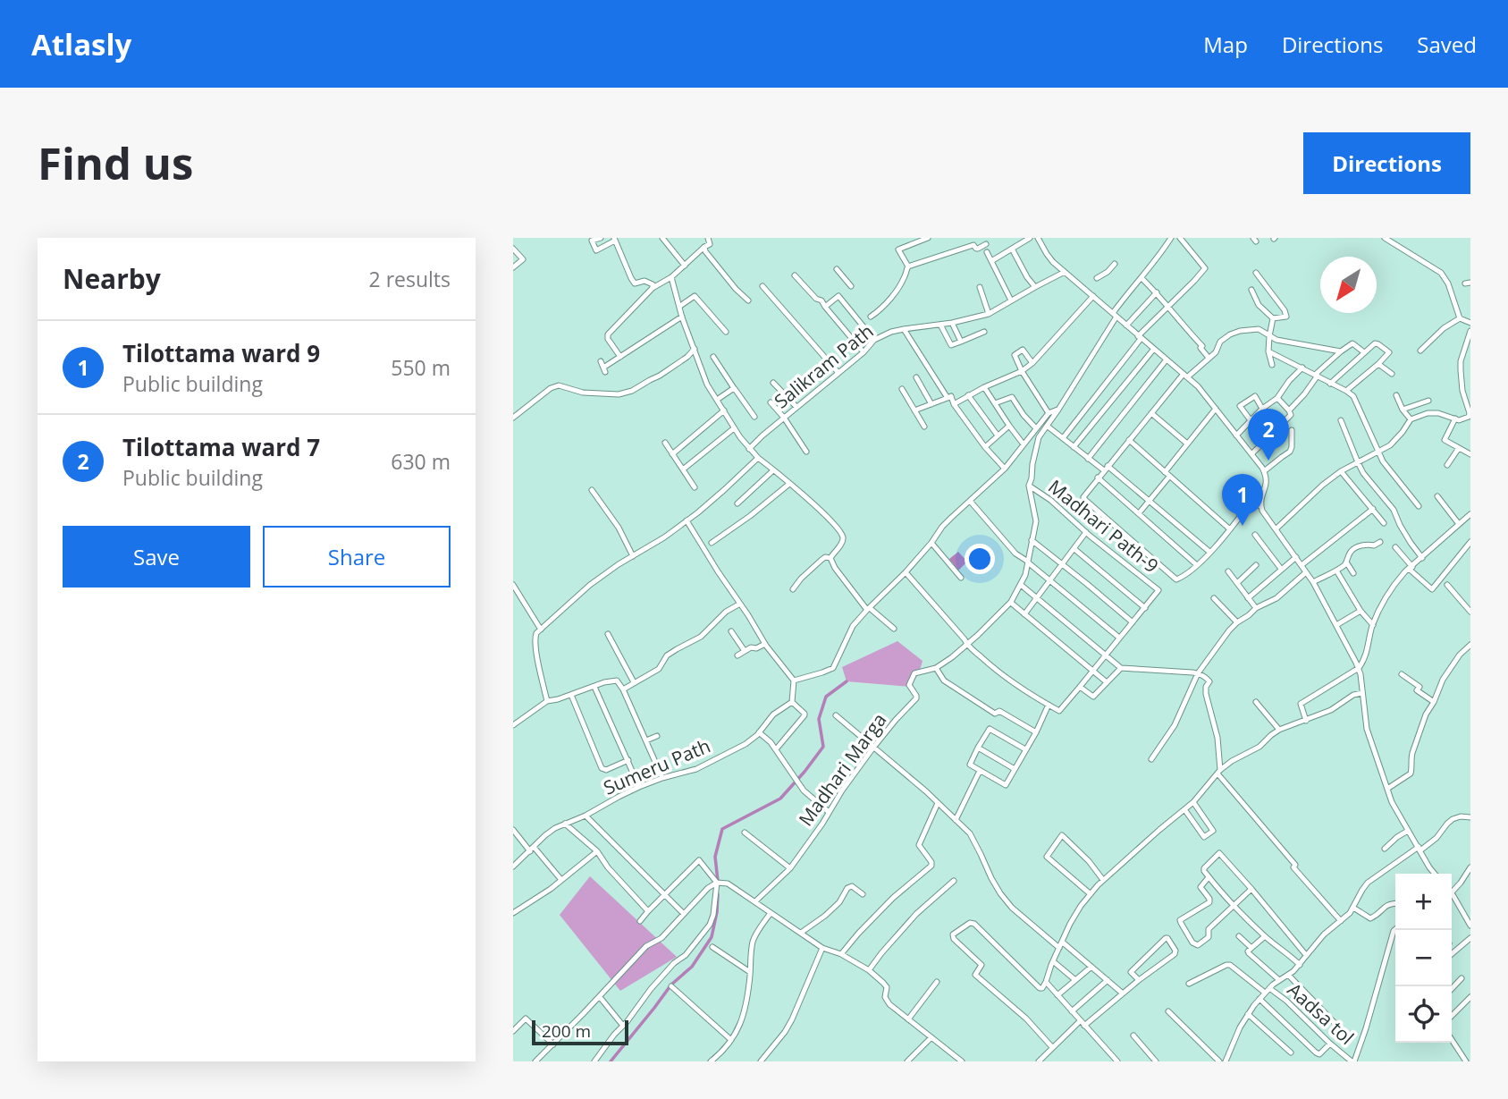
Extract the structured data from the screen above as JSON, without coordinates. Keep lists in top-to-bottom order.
{
  "streets": {
    "street": [
      "Salikram Path",
      "Madhari Path-9",
      "Sumeru Path",
      "Madhari Marga",
      "Aadsa tol"
    ]
  },
  "crossings": [
    ["Madhari Path-9", "Madhari Marga"]
  ],
  "scale_bar": "200 m",
  "north": "bottom left",
  "page": {
    "header": "Atlasly",
    "nav": ["Map", "Directions", "Saved"],
    "buttons": [
      "Directions",
      ["Save", "Share"]
    ],
    "title": "Find us",
    "heading": ["Nearby", "2 results"],
    "list": [
      {
        "mark": "1",
        "name": "Tilottama ward 9",
        "note": "Public building",
        "value": "550 m"
      },
      {
        "mark": "2",
        "name": "Tilottama ward 7",
        "note": "Public building",
        "value": "630 m"
      }
    ],
    "pins": ["2", "1"],
    "map_buttons": ["+", "−"],
    "scale": "200 m"
  }
}
